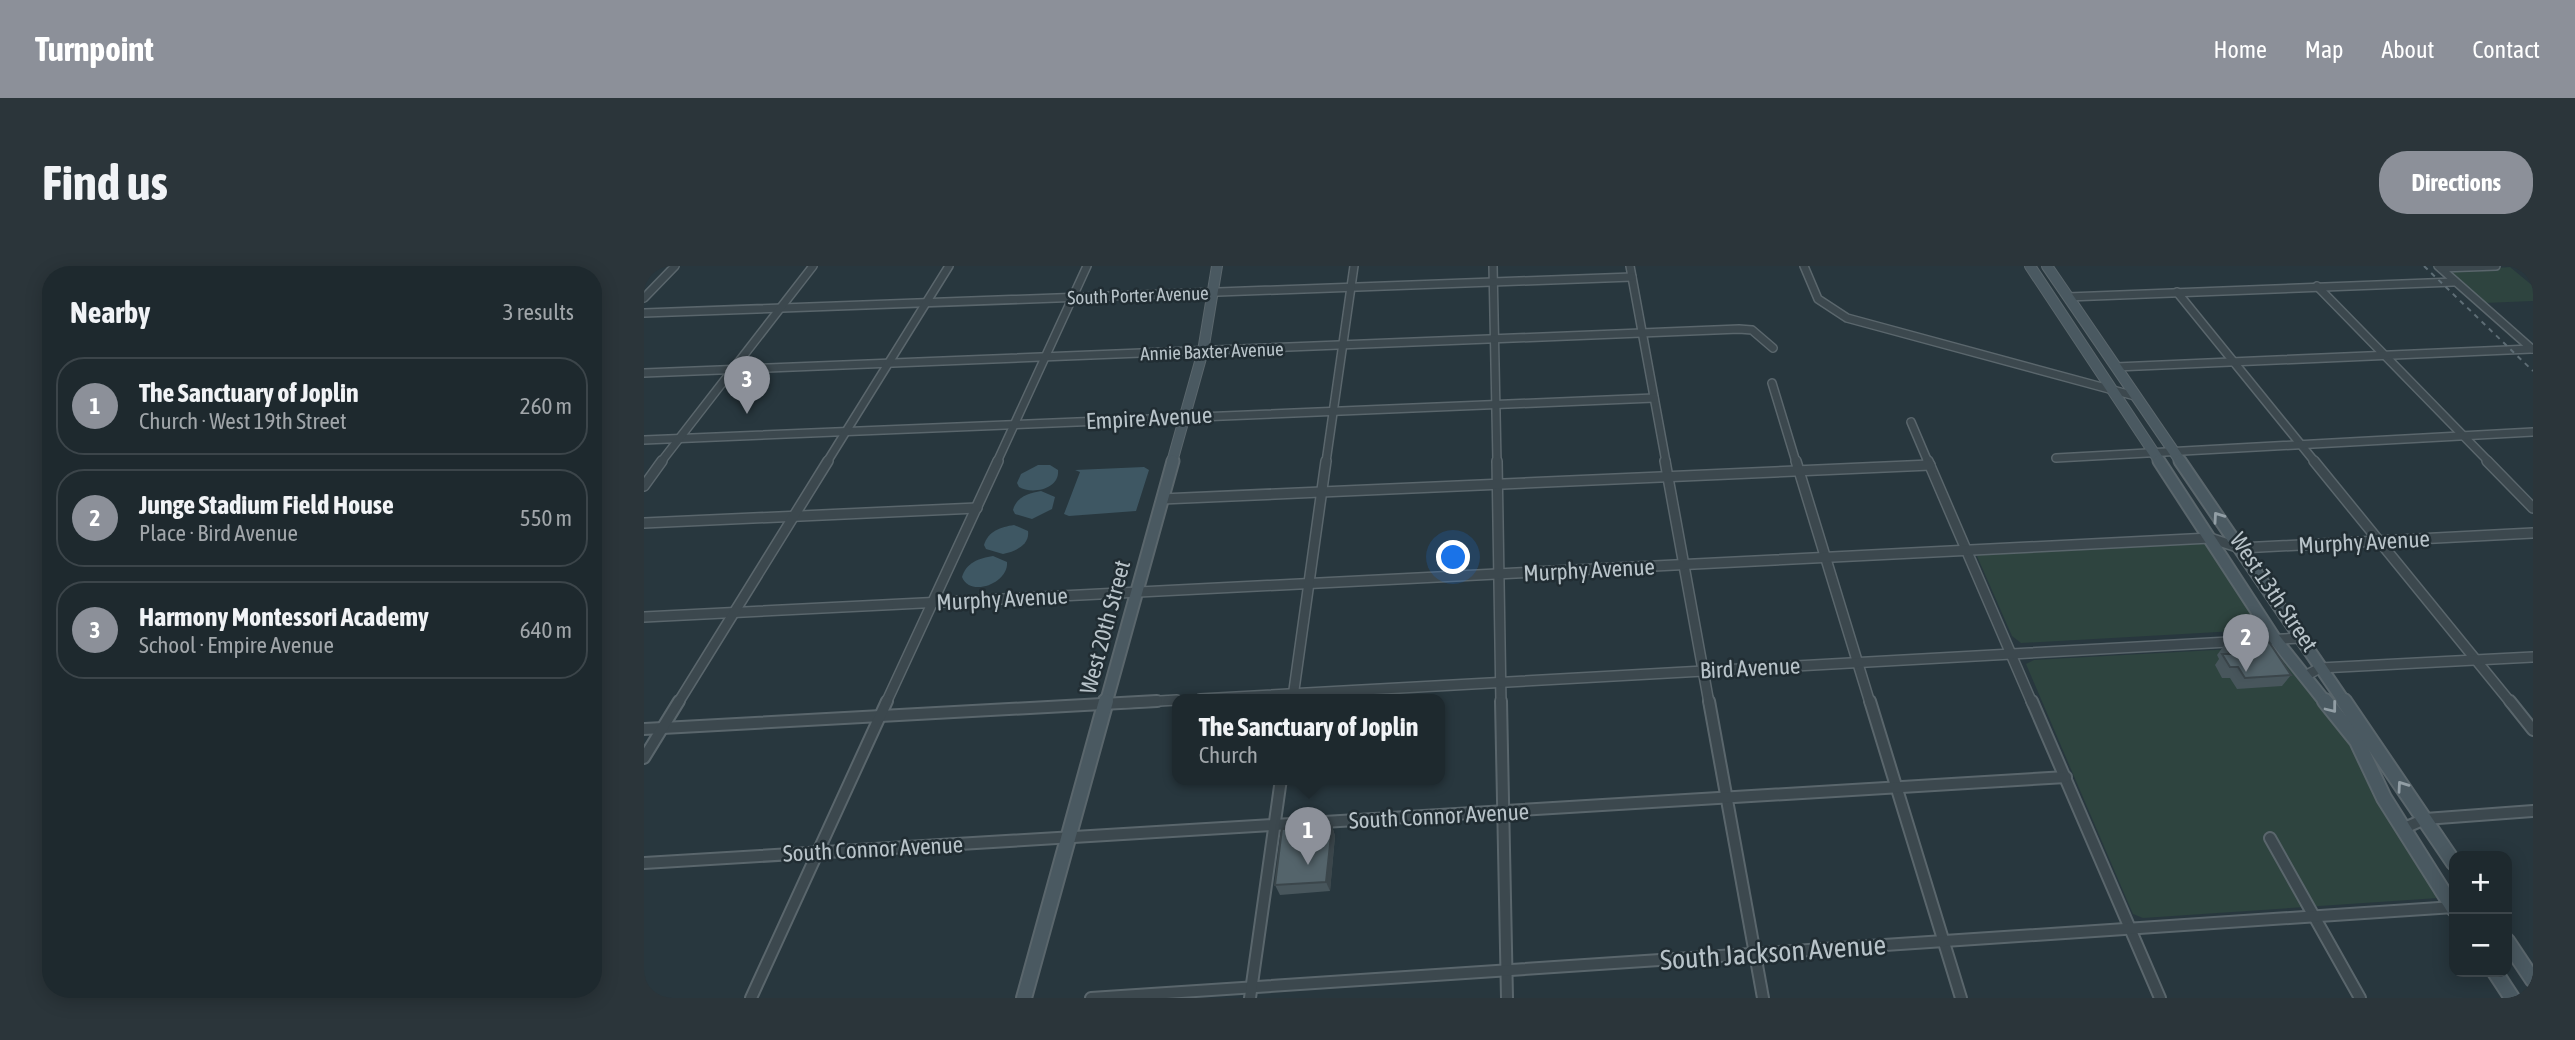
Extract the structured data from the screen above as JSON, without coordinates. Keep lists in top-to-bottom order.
{
  "streets": {
    "street": [
      "South Porter Avenue",
      "Annie Baxter Avenue",
      "Empire Avenue",
      "Murphy Avenue",
      "West 13th Street",
      "West 20th Street",
      "Bird Avenue",
      "South Connor Avenue",
      "South Jackson Avenue"
    ]
  },
  "crossings": [
    ["South Porter Avenue", "West 20th Street"],
    ["Annie Baxter Avenue", "West 20th Street"],
    ["Empire Avenue", "West 20th Street"],
    ["Murphy Avenue", "West 13th Street"],
    ["Murphy Avenue", "West 20th Street"],
    ["West 13th Street", "Bird Avenue"],
    ["West 20th Street", "South Connor Avenue"]
  ],
  "page": {
    "header": "Turnpoint",
    "nav": [
      "Home",
      "Map",
      "About",
      "Contact"
    ],
    "buttons": "Directions",
    "title": "Find us",
    "heading": ["Nearby", "3 results"],
    "pins": ["3", "2", "1"],
    "list": [
      {
        "mark": "1",
        "name": "The Sanctuary of Joplin",
        "note": "Church · West 19th Street",
        "value": "260 m"
      },
      {
        "mark": "2",
        "name": "Junge Stadium Field House",
        "note": "Place · Bird Avenue",
        "value": "550 m"
      },
      {
        "mark": "3",
        "name": "Harmony Montessori Academy",
        "note": "School · Empire Avenue",
        "value": "640 m"
      }
    ],
    "popup": ["The Sanctuary of Joplin", "Church"],
    "map_buttons": ["+", "−"]
  }
}
